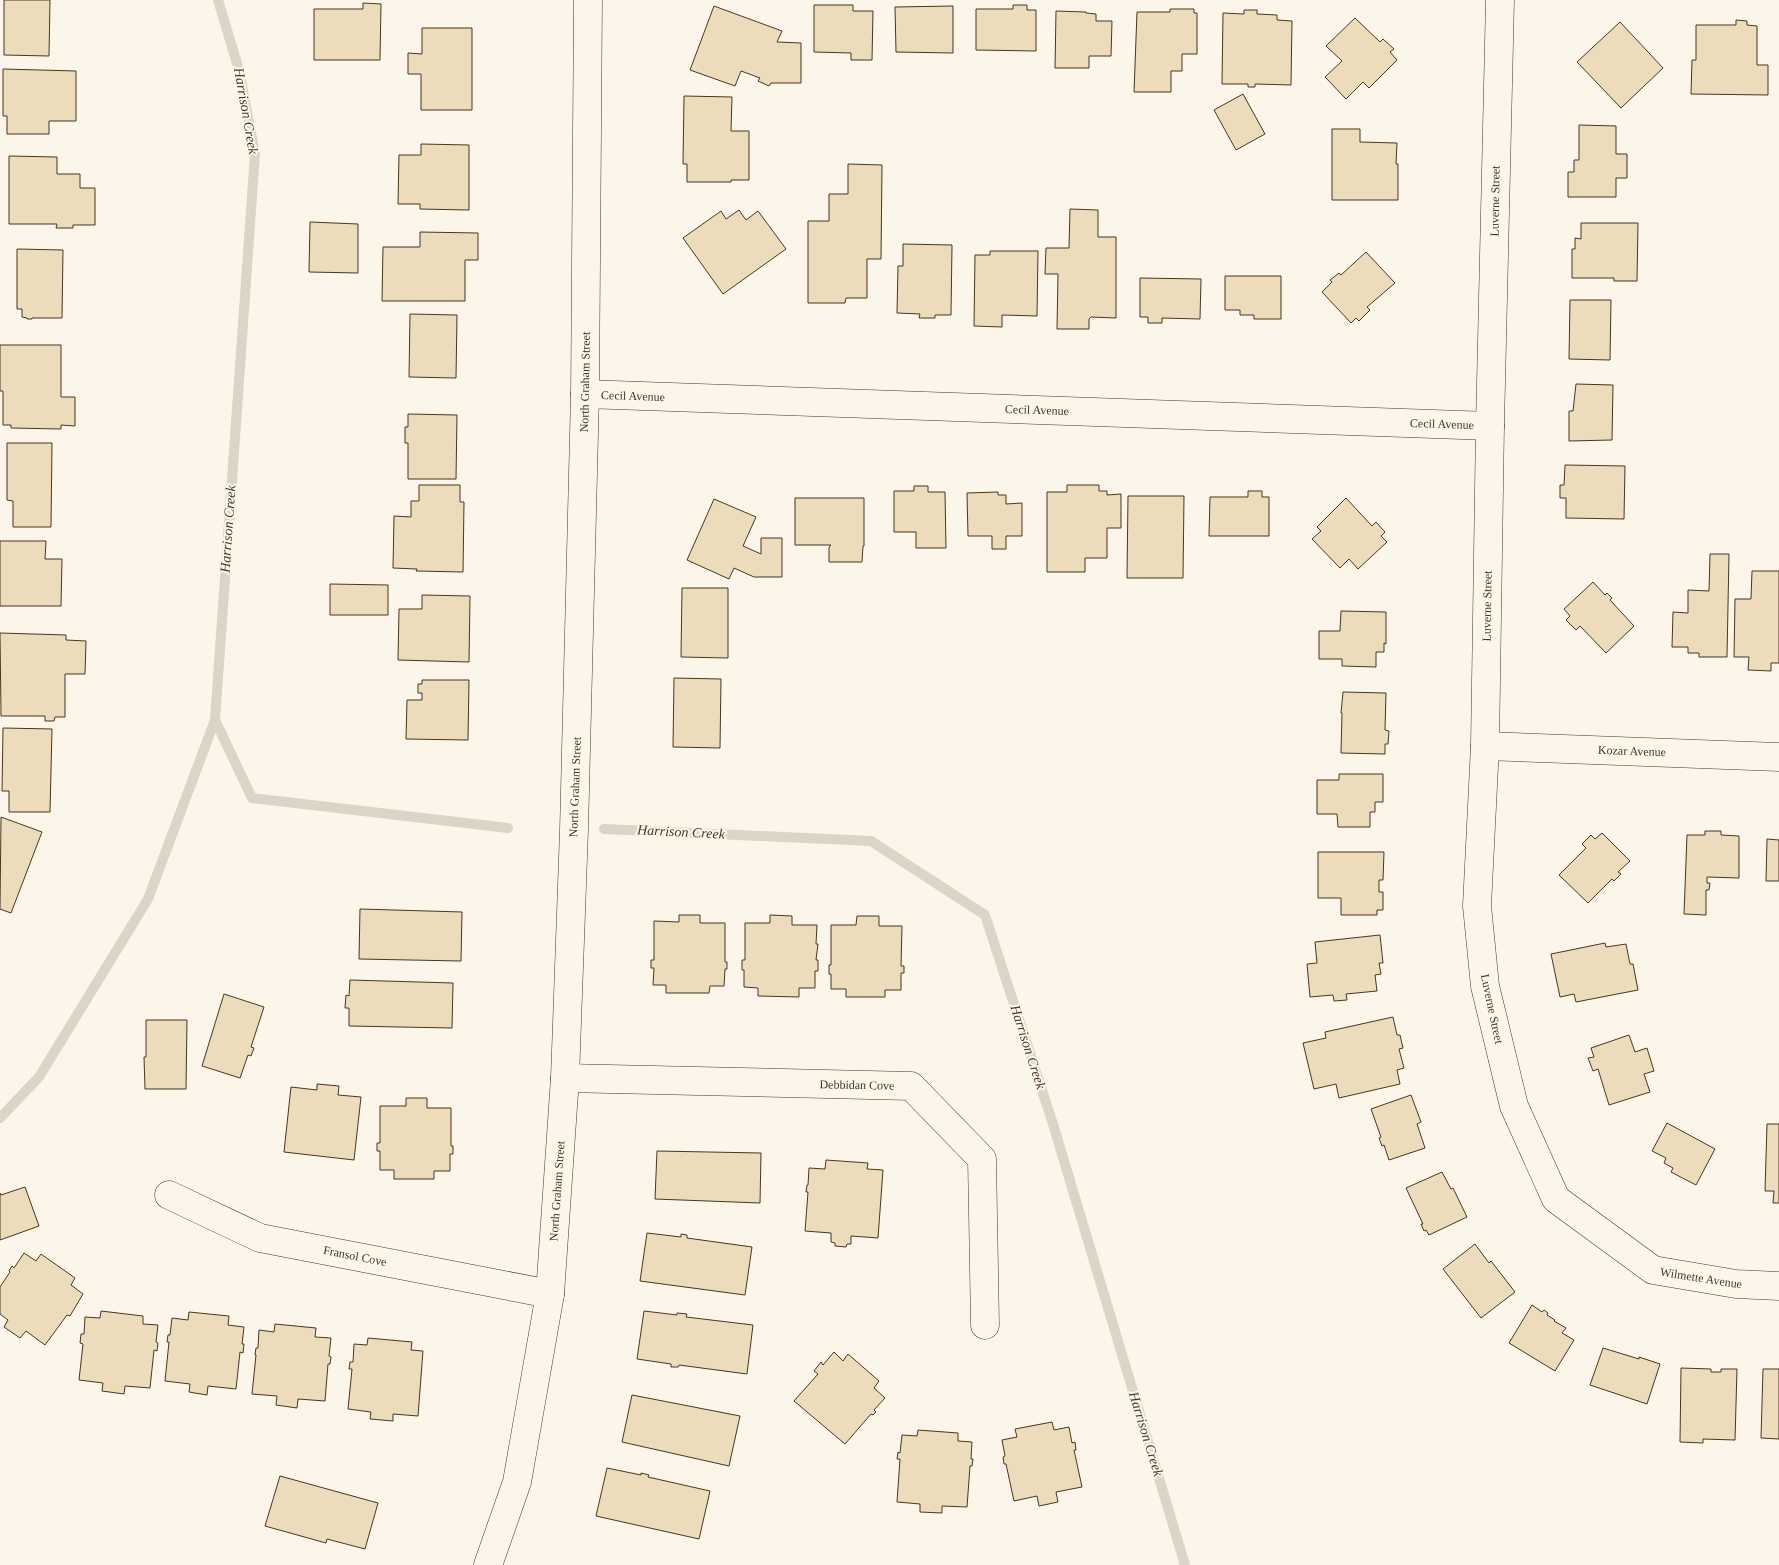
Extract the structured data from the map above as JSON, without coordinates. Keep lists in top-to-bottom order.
{
  "streets": {
    "street": [
      "Luverne Street",
      "North Graham Street",
      "Cecil Avenue",
      "Kozar Avenue",
      "Debbidan Cove",
      "Fransol Cove",
      "Wilmette Avenue"
    ]
  },
  "crossings": [
    ["Luverne Street", "Cecil Avenue"],
    ["Luverne Street", "Kozar Avenue"],
    ["Luverne Street", "Wilmette Avenue"],
    ["North Graham Street", "Cecil Avenue"],
    ["North Graham Street", "Debbidan Cove"],
    ["North Graham Street", "Fransol Cove"]
  ],
  "water": ["Harrison Creek"]
}
